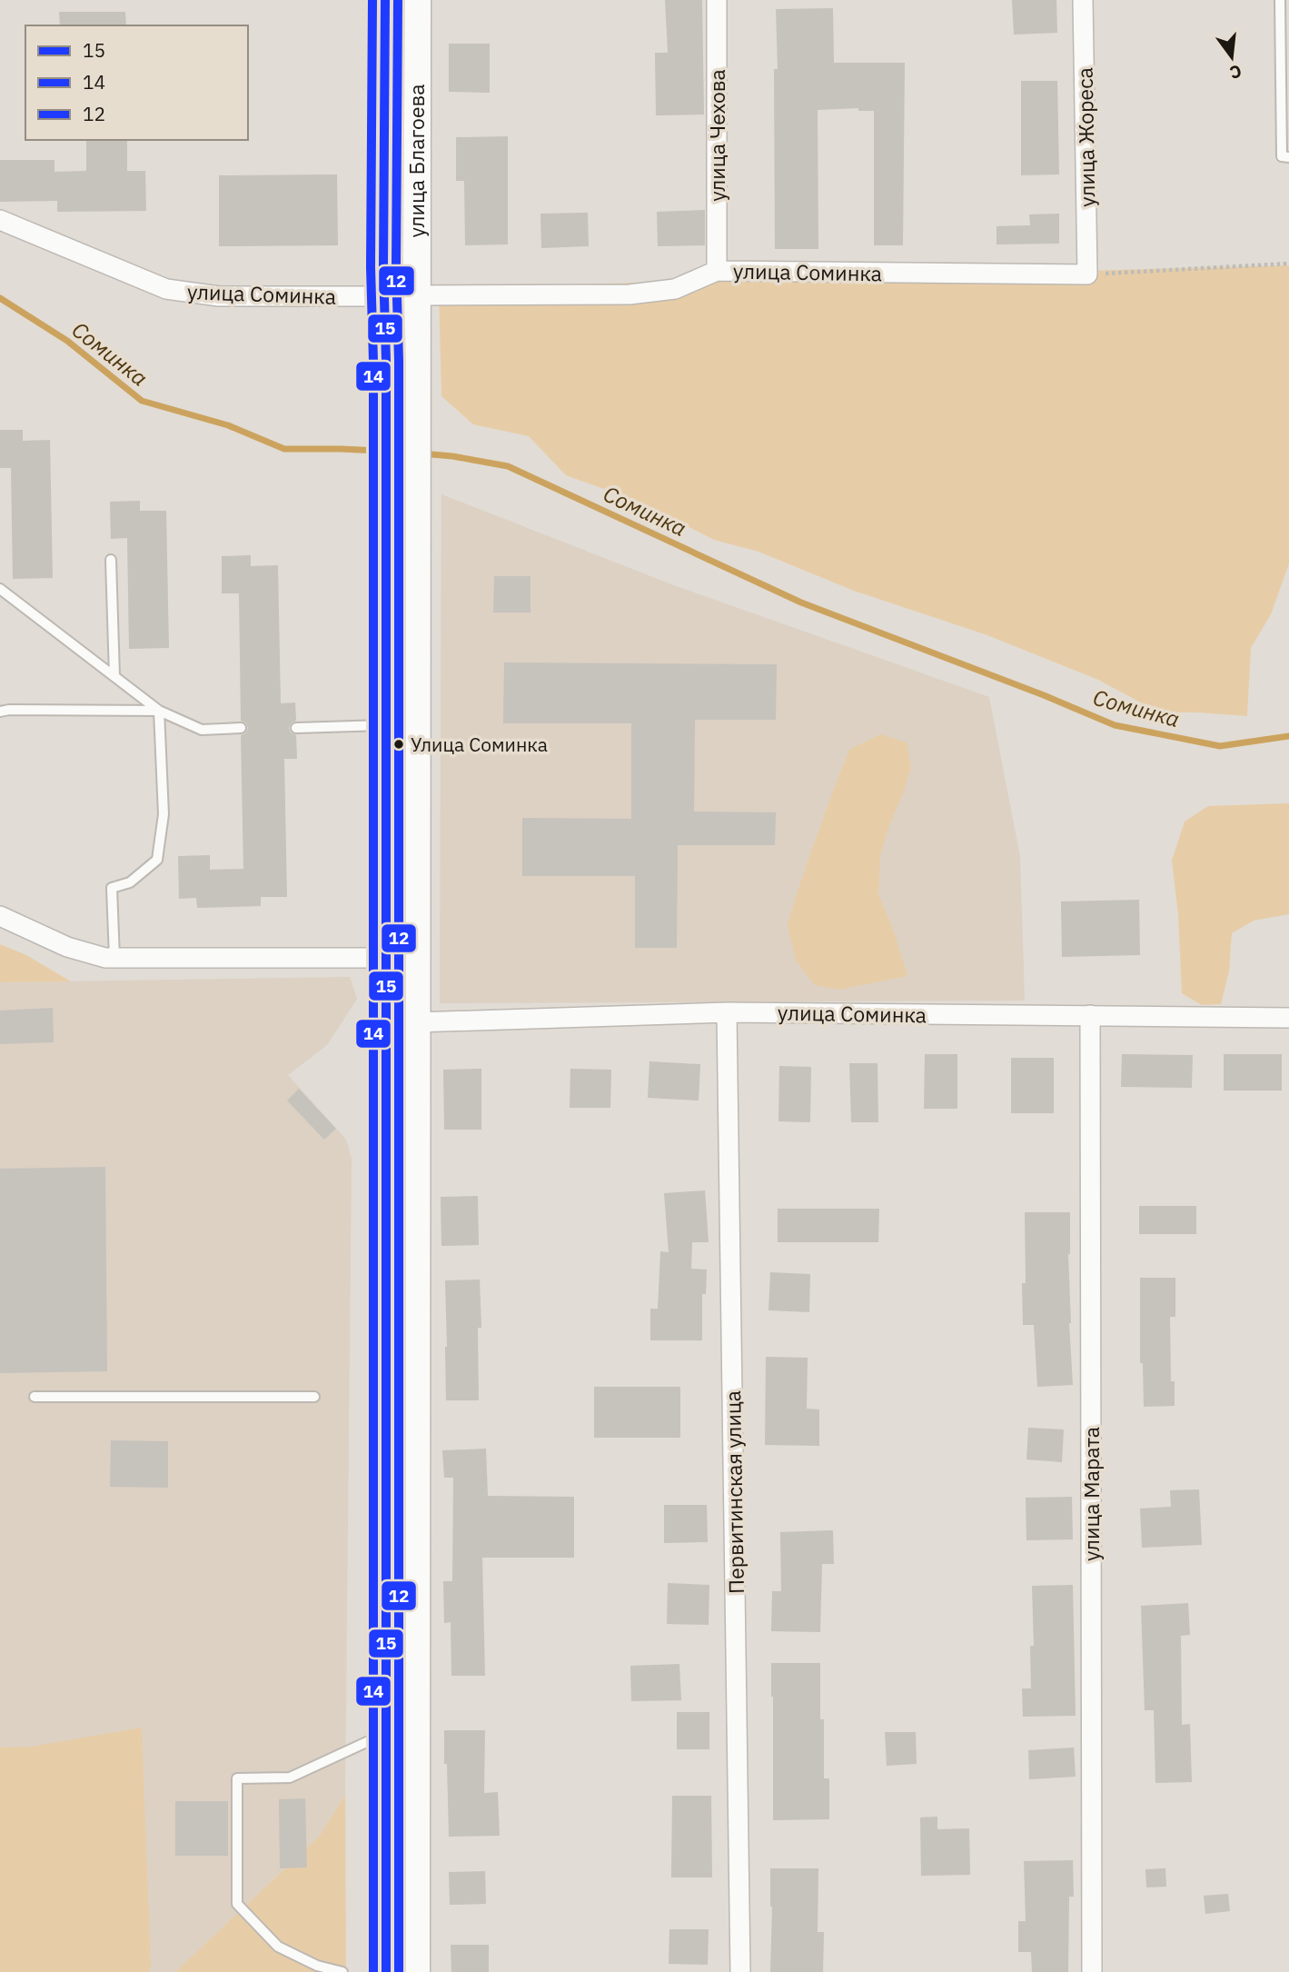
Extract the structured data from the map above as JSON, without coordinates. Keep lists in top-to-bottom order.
{
  "streets": {
    "main road": ["улица Благоева"],
    "street": [
      "улица Чехова",
      "улица Жореса",
      "улица Соминка",
      "Первитинская улица",
      "улица Марата"
    ]
  },
  "crossings": [
    ["улица Чехова", "улица Соминка"],
    ["улица Жореса", "улица Соминка"],
    ["улица Благоева", "улица Соминка"],
    ["улица Соминка", "Первитинская улица"],
    ["улица Соминка", "улица Марата"]
  ],
  "water": ["Соминка"],
  "places": ["Улица Соминка"],
  "lines": ["transit line 15", "transit line 14", "transit line 12"],
  "legend": ["15", "14", "12"],
  "north": "bottom"
}
